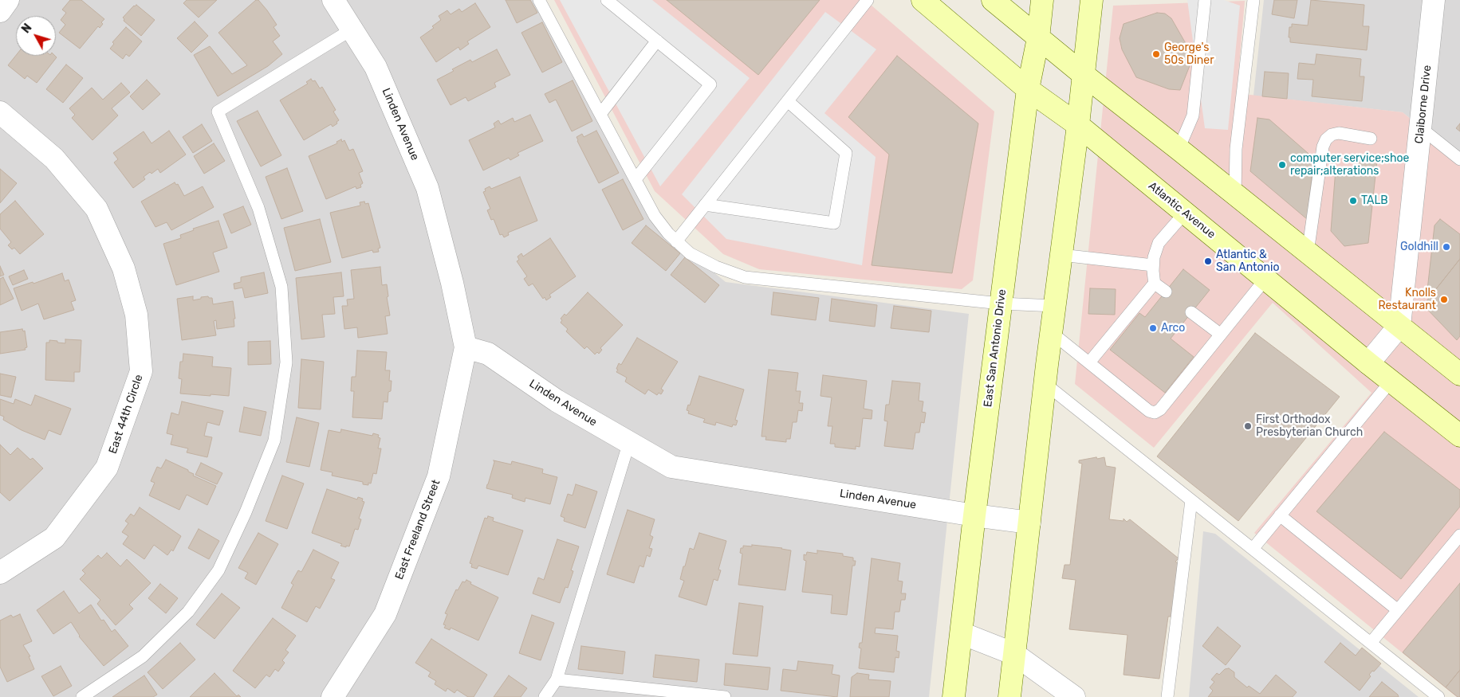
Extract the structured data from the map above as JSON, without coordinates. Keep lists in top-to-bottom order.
{
  "streets": {
    "main road": ["Atlantic Avenue", "East San Antonio Drive"],
    "street": [
      "Claiborne Drive",
      "Linden Avenue",
      "East 44th Circle",
      "East Freeland Street"
    ]
  },
  "crossings": [
    ["Linden Avenue", "East San Antonio Drive"],
    ["Linden Avenue", "East Freeland Street"],
    ["Atlantic Avenue", "East San Antonio Drive"]
  ],
  "places": [
    "George's 50s Diner",
    "computer service;shoe repair;alterations",
    "TALB",
    "Goldhill",
    "Atlantic & San Antonio",
    "Knolls Restaurant",
    "Arco",
    "First Orthodox Presbyterian Church"
  ],
  "north": "top left"
}
